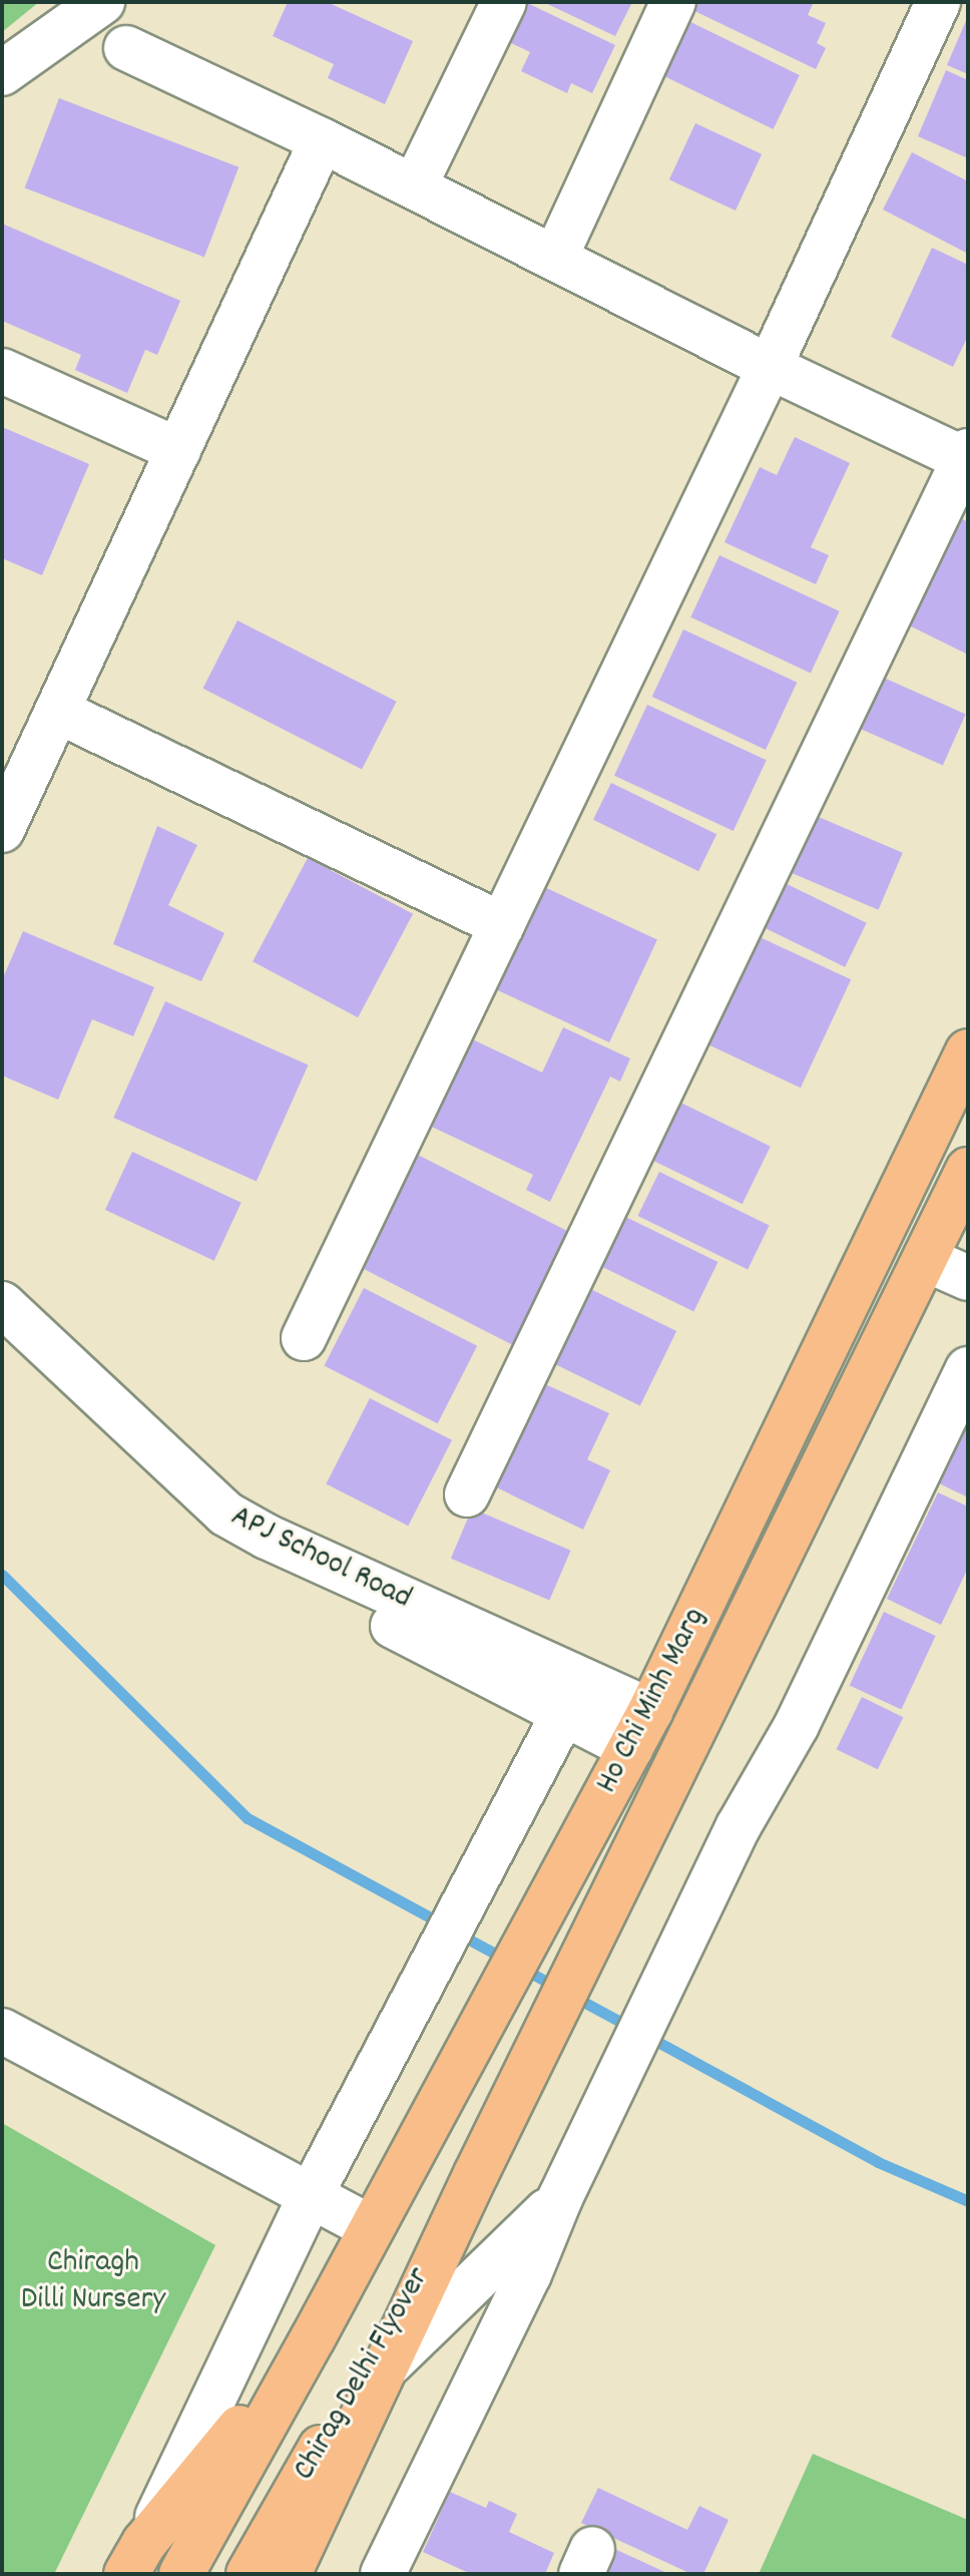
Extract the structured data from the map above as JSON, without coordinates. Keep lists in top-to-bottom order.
{
  "streets": {
    "main road": ["Ho Chi Minh Marg", "Chirag Delhi Flyover"],
    "street": ["APJ School Road"]
  },
  "crossings": [
    ["Ho Chi Minh Marg", "Chirag Delhi Flyover"]
  ],
  "parks": ["Chiragh Dilli Nursery"]
}
